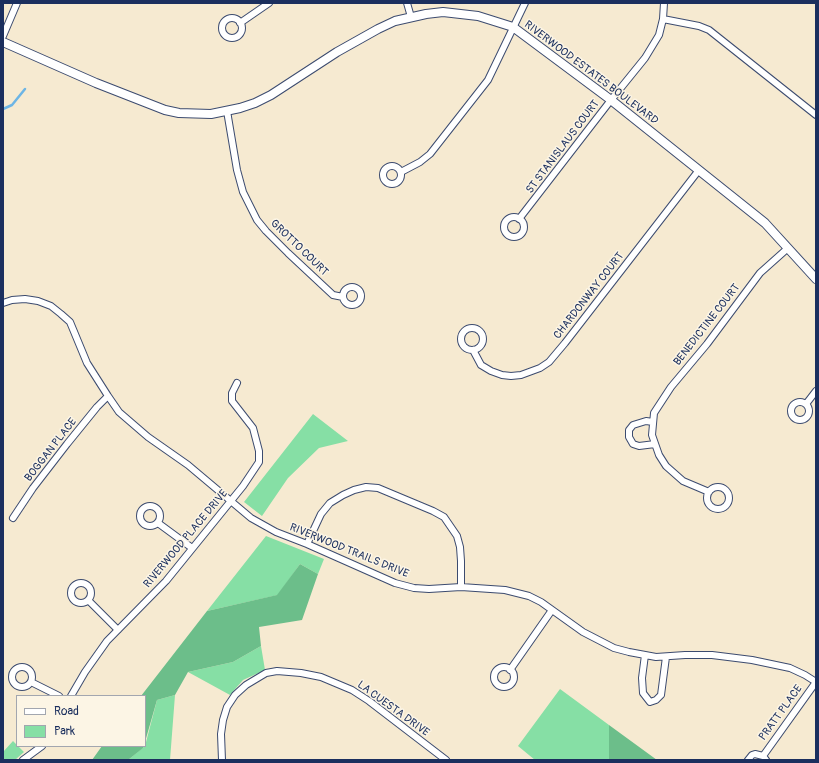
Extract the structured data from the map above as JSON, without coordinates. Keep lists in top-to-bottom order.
{
  "streets": {
    "street": [
      "RIVERWOOD ESTATES BOULEVARD",
      "ST STANISLAUS COURT",
      "GROTTO COURT",
      "CHARDONWAY COURT",
      "BENEDICTINE COURT",
      "BOGGAN PLACE",
      "RIVERWOOD PLACE DRIVE",
      "RIVERWOOD TRAILS DRIVE",
      "LA CUESTA DRIVE",
      "PRATT PLACE"
    ]
  },
  "crossings": [
    ["RIVERWOOD ESTATES BOULEVARD", "ST STANISLAUS COURT"],
    ["RIVERWOOD ESTATES BOULEVARD", "GROTTO COURT"],
    ["RIVERWOOD ESTATES BOULEVARD", "CHARDONWAY COURT"],
    ["RIVERWOOD ESTATES BOULEVARD", "BENEDICTINE COURT"],
    ["BOGGAN PLACE", "RIVERWOOD TRAILS DRIVE"],
    ["RIVERWOOD PLACE DRIVE", "RIVERWOOD TRAILS DRIVE"],
    ["RIVERWOOD TRAILS DRIVE", "PRATT PLACE"]
  ],
  "legend": ["Road", "Park"]
}
